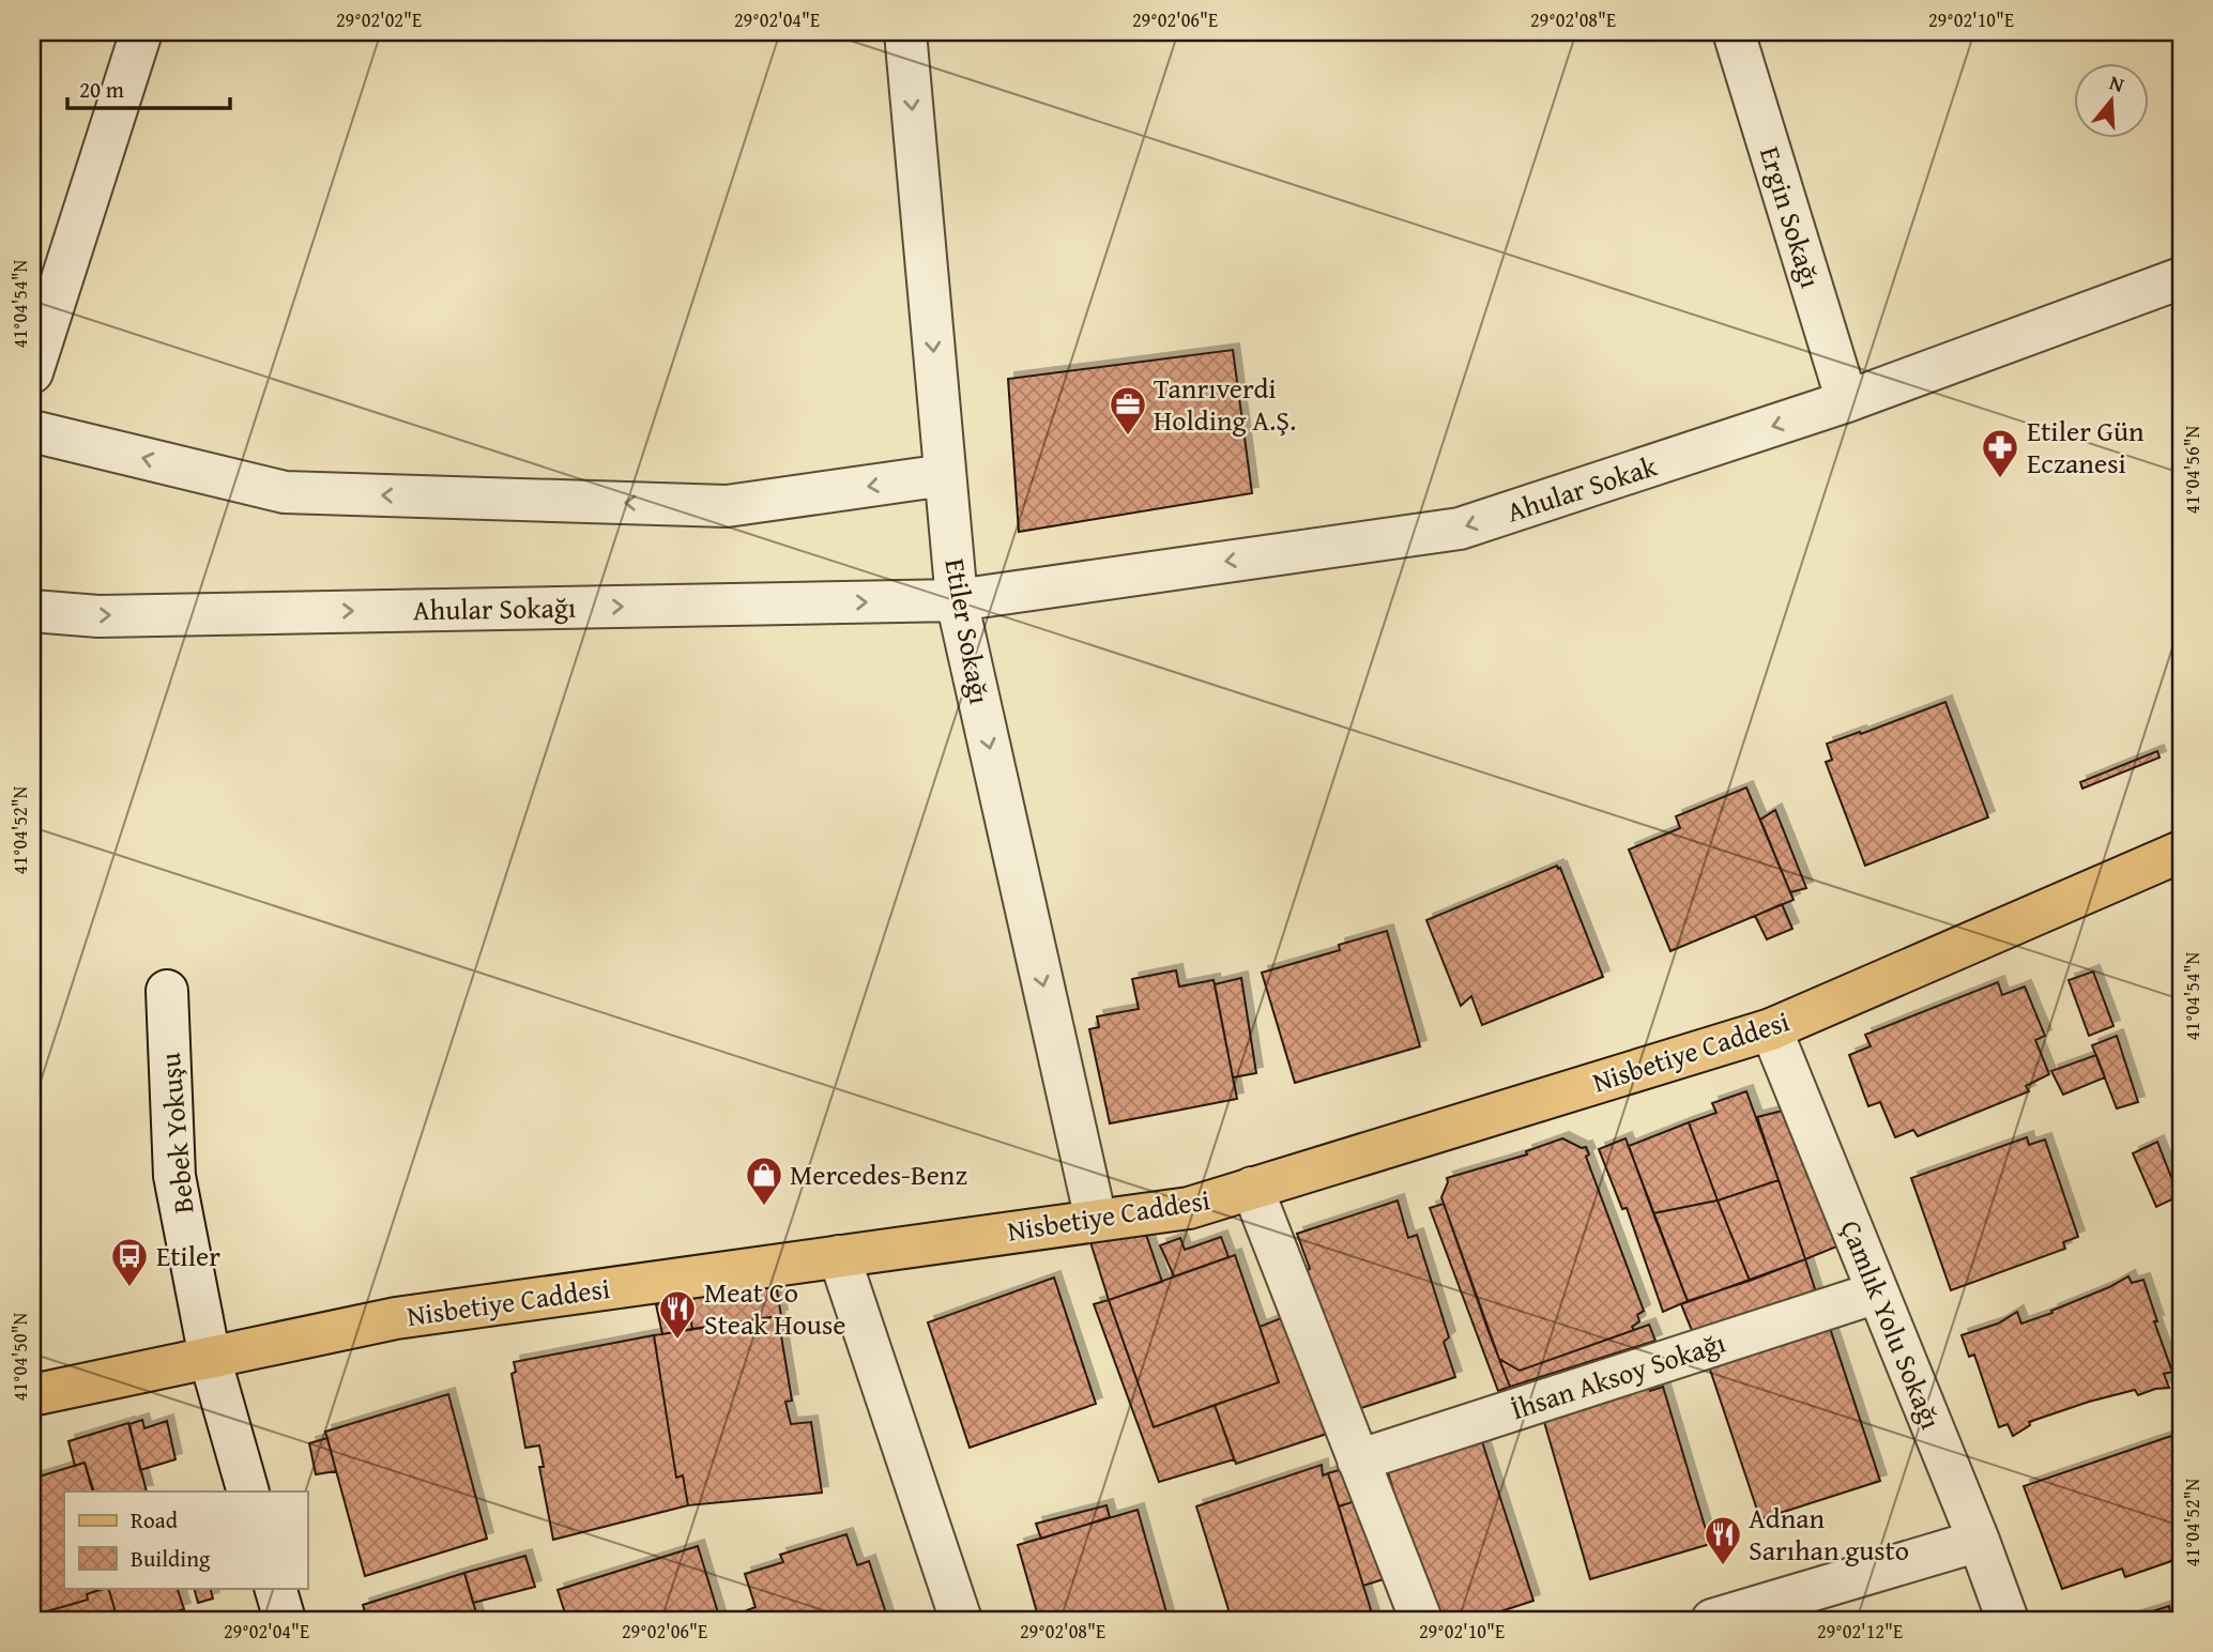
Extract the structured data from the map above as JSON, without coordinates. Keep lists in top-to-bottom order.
{
  "streets": {
    "main road": ["Nisbetiye Caddesi"],
    "street": [
      "Ergin Sokağı",
      "Ahular Sokak",
      "Ahular Sokağı",
      "Etiler Sokağı",
      "Bebek Yokuşu",
      "Çamlık Yolu Sokağı",
      "İhsan Aksoy Sokağı"
    ]
  },
  "crossings": [
    ["Ergin Sokağı", "Ahular Sokak"],
    ["Ahular Sokak", "Ahular Sokağı"],
    ["Ahular Sokak", "Etiler Sokağı"],
    ["Ahular Sokağı", "Etiler Sokağı"],
    ["Etiler Sokağı", "Nisbetiye Caddesi"],
    ["Nisbetiye Caddesi", "Bebek Yokuşu"],
    ["Nisbetiye Caddesi", "Çamlık Yolu Sokağı"],
    ["Çamlık Yolu Sokağı", "İhsan Aksoy Sokağı"]
  ],
  "one_way": ["Ahular Sokak", "Etiler Sokağı"],
  "places": {
    "office": ["Tanrıverdi Holding A.Ş."],
    "pharmacy": ["Etiler Gün Eczanesi"],
    "shop": ["Mercedes-Benz"],
    "bus stop": ["Etiler"],
    "restaurant": ["Meat Co Steak House", "Adnan Sarıhan gusto"]
  },
  "legend": ["Road", "Building"],
  "scale_bar": "20 m",
  "north": "top",
  "coordinates": [
    "29°02'02\"E",
    "29°02'04\"E",
    "29°02'06\"E",
    "29°02'08\"E",
    "29°02'10\"E",
    "41°04'54\"N",
    "41°04'56\"N",
    "41°04'52\"N",
    "41°04'50\"N",
    "29°02'12\"E"
  ]
}
